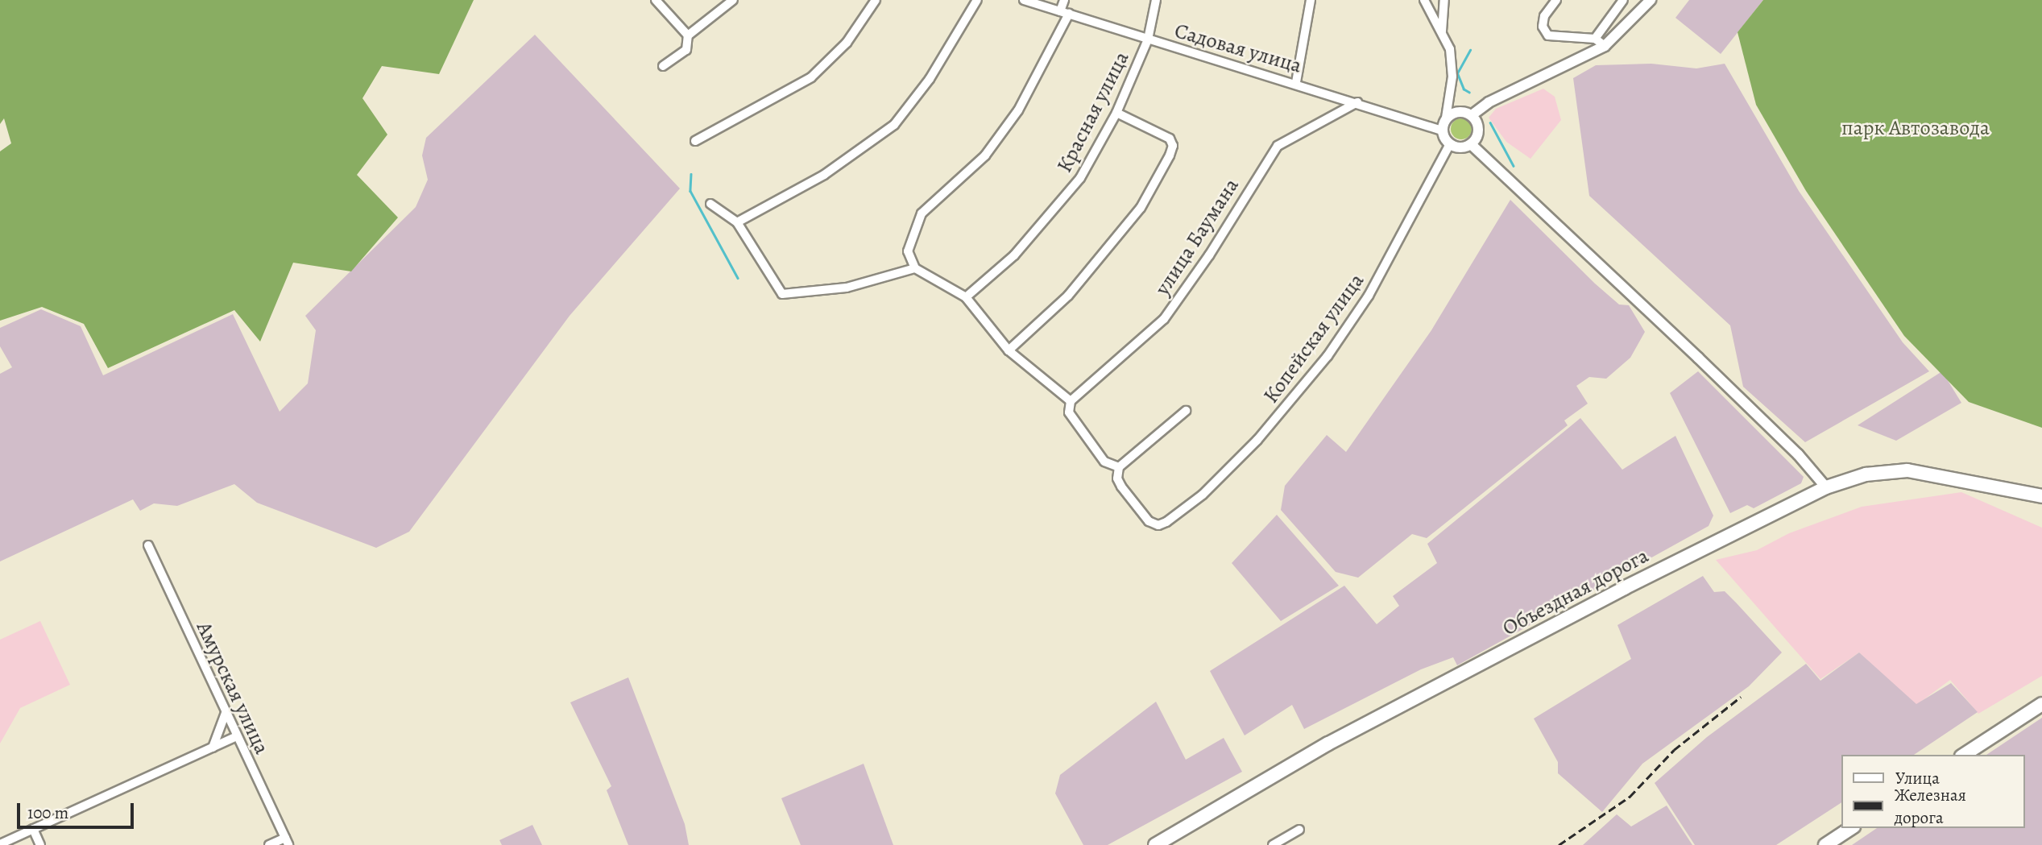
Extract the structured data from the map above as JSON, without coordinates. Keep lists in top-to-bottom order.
{
  "streets": {
    "main road": ["Объездная дорога"],
    "street": [
      "Садовая улица",
      "Красная улица",
      "улица Баумана",
      "Копейская улица",
      "Амурская улица"
    ]
  },
  "crossings": [
    ["Садовая улица", "Красная улица"],
    ["Садовая улица", "улица Баумана"],
    ["Садовая улица", "Копейская улица"]
  ],
  "parks": ["парк Автозавода"],
  "legend": ["Улица", "Железная дорога"],
  "scale_bar": "100 m"
}
